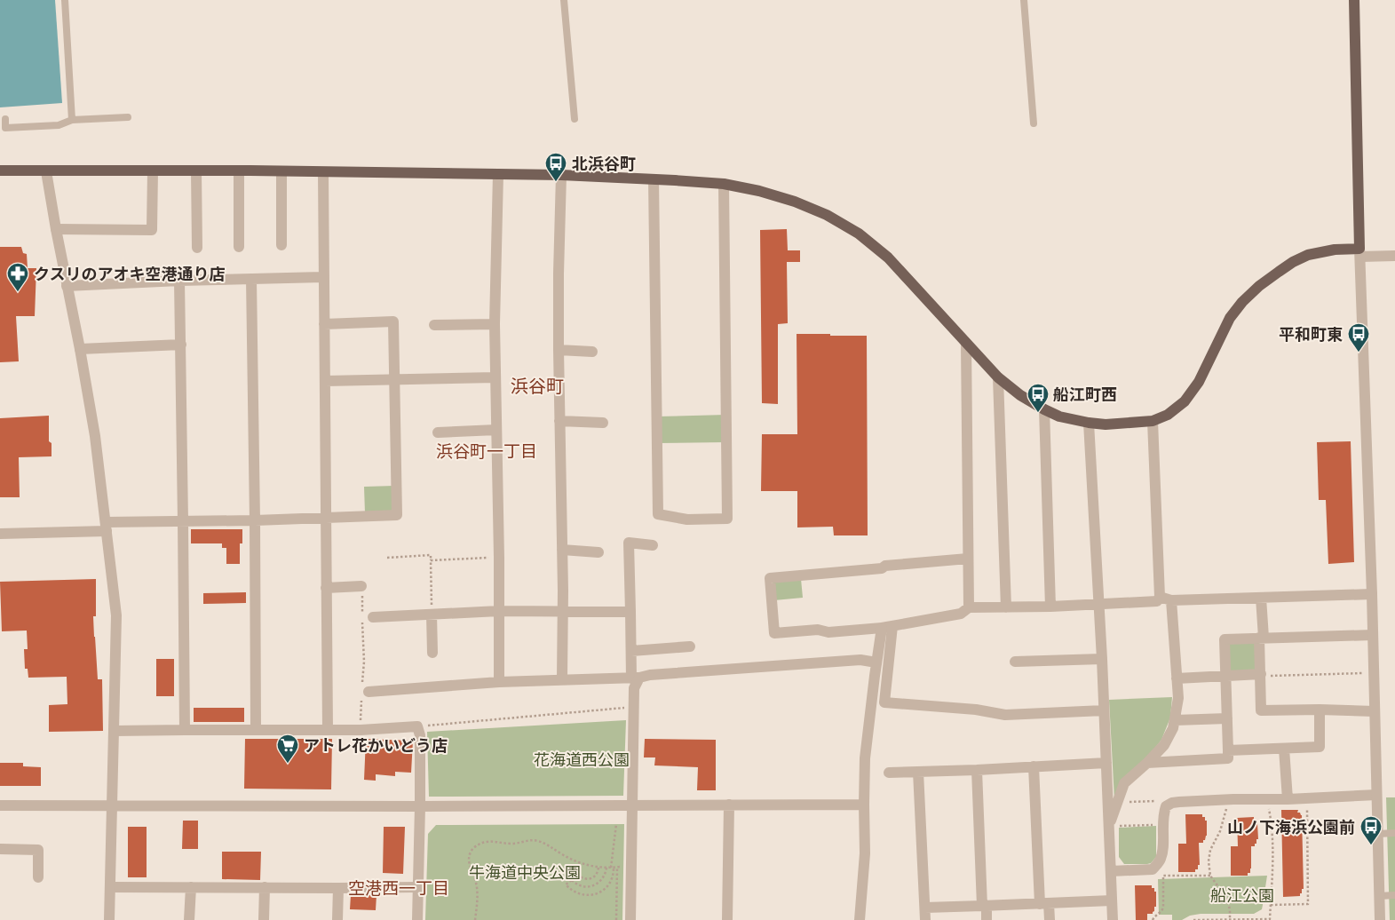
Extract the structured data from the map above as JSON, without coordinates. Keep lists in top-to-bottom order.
{
  "districts": ["浜谷町", "浜谷町一丁目", "空港西一丁目"],
  "parks": ["花海道西公園", "牛海道中央公園", "船江公園"],
  "places": {
    "bus stop": [
      "北浜谷町",
      "平和町東",
      "船江町西",
      "山ノ下海浜公園前"
    ],
    "pharmacy": ["クスリのアオキ空港通り店"],
    "supermarket": ["アトレ花かいどう店"]
  }
}
